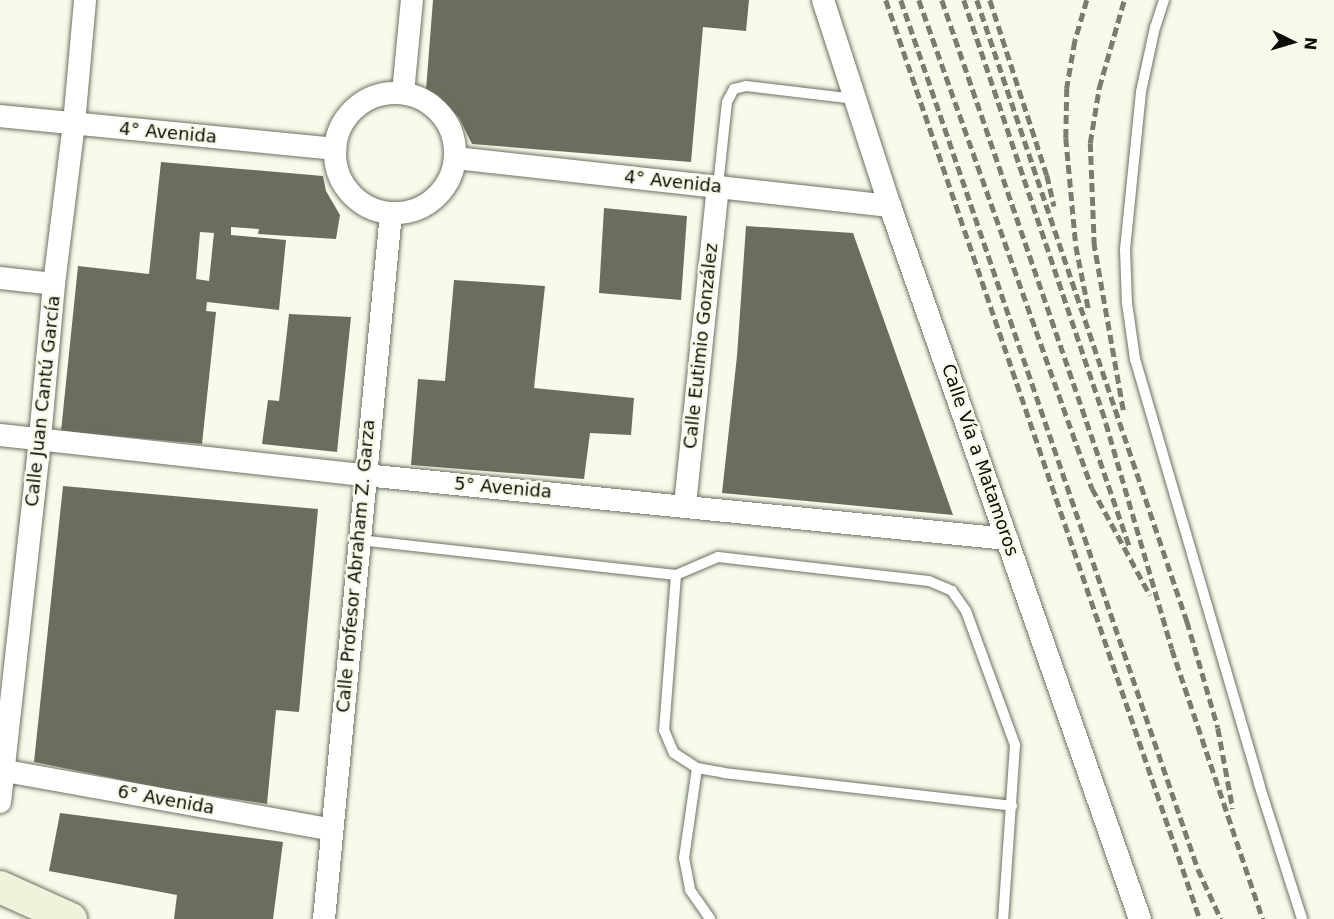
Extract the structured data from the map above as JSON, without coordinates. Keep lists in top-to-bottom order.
{
  "streets": {
    "street": [
      "4° Avenida",
      "Calle Eutimio González",
      "Calle Juan Cantú García",
      "Calle Vía a Matamoros",
      "5° Avenida",
      "Calle Profesor Abraham Z. Garza",
      "6° Avenida"
    ]
  },
  "crossings": [
    ["4° Avenida", "Calle Eutimio González"],
    ["4° Avenida", "Calle Juan Cantú García"],
    ["4° Avenida", "Calle Vía a Matamoros"],
    ["4° Avenida", "Calle Profesor Abraham Z. Garza"],
    ["Calle Eutimio González", "5° Avenida"],
    ["Calle Juan Cantú García", "5° Avenida"],
    ["Calle Juan Cantú García", "6° Avenida"],
    ["Calle Vía a Matamoros", "5° Avenida"],
    ["5° Avenida", "Calle Profesor Abraham Z. Garza"],
    ["Calle Profesor Abraham Z. Garza", "6° Avenida"]
  ],
  "north": "right"
}
